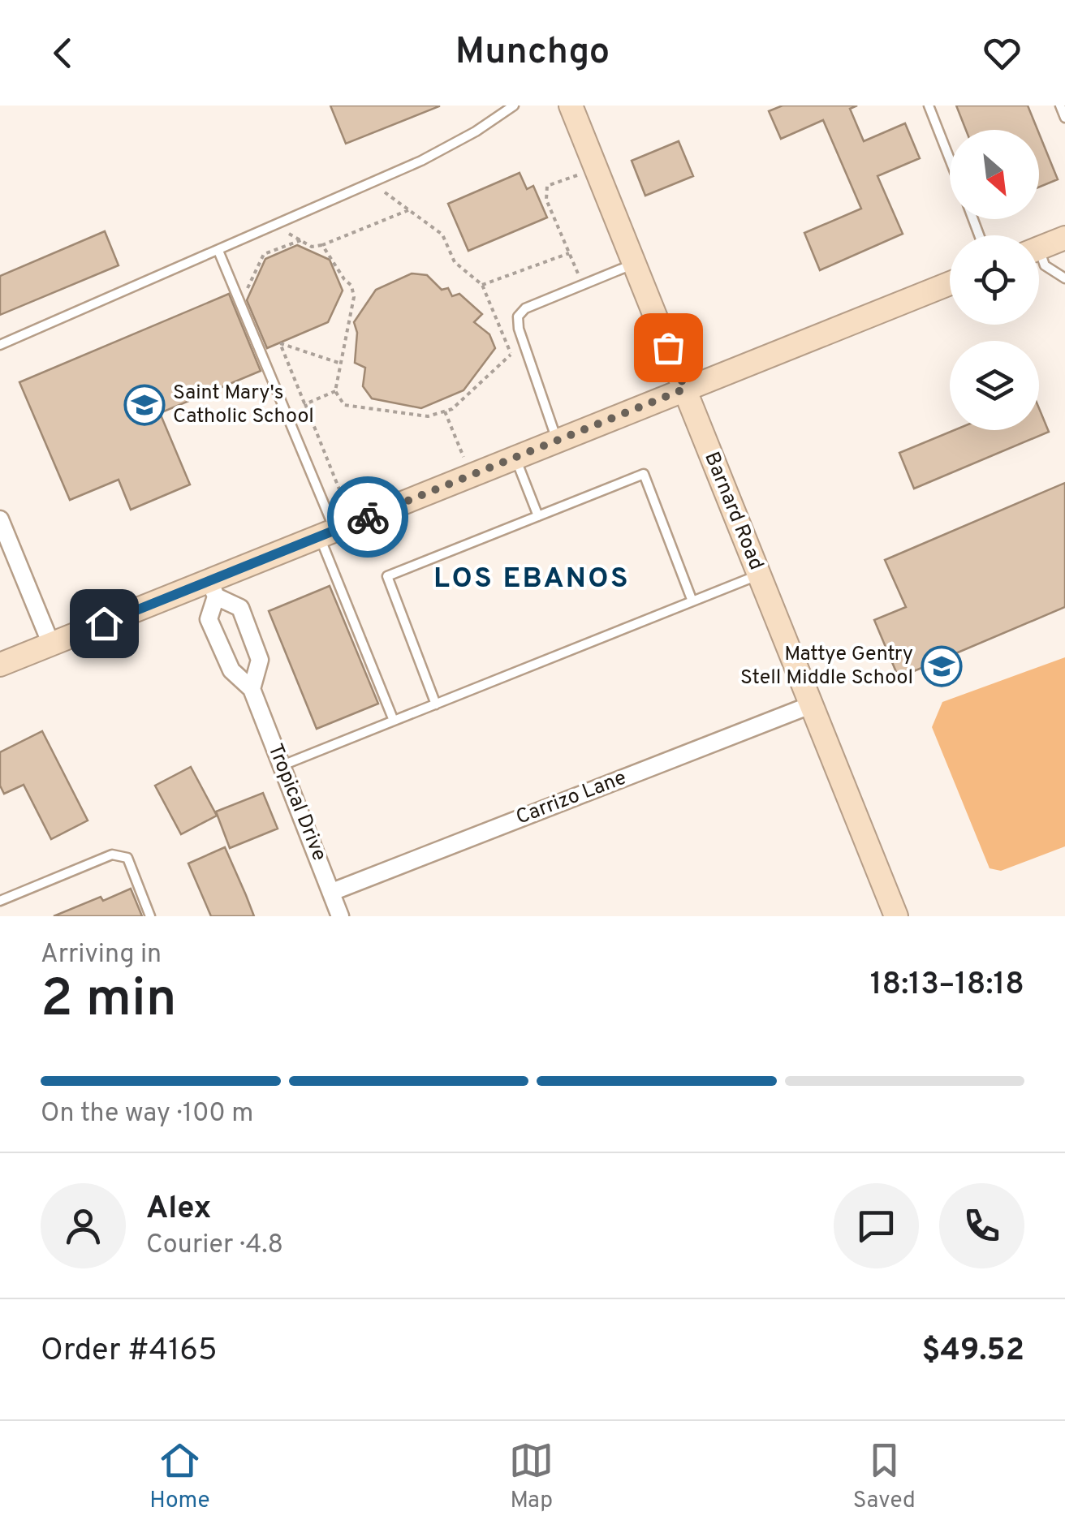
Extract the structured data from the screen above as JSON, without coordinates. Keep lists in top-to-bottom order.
{
  "streets": {
    "street": ["Barnard Road", "Carrizo Lane", "Tropical Drive"]
  },
  "crossings": [
    ["Barnard Road", "Carrizo Lane"],
    ["Carrizo Lane", "Tropical Drive"]
  ],
  "districts": ["LOS EBANOS"],
  "places": {
    "school or university": ["Saint Mary's Catholic School", "Mattye Gentry Stell Middle School"]
  },
  "north": "bottom right",
  "page": {
    "header": "Munchgo",
    "heading": ["2 min", "Arriving in", "18:13–18:18"],
    "panel": [
      "Alex",
      "Courier · 4.8",
      "Order #4165",
      "$49.52"
    ],
    "bar": "On the way · 100 m",
    "tabs": ["Home", "Map", "Saved"]
  }
}
